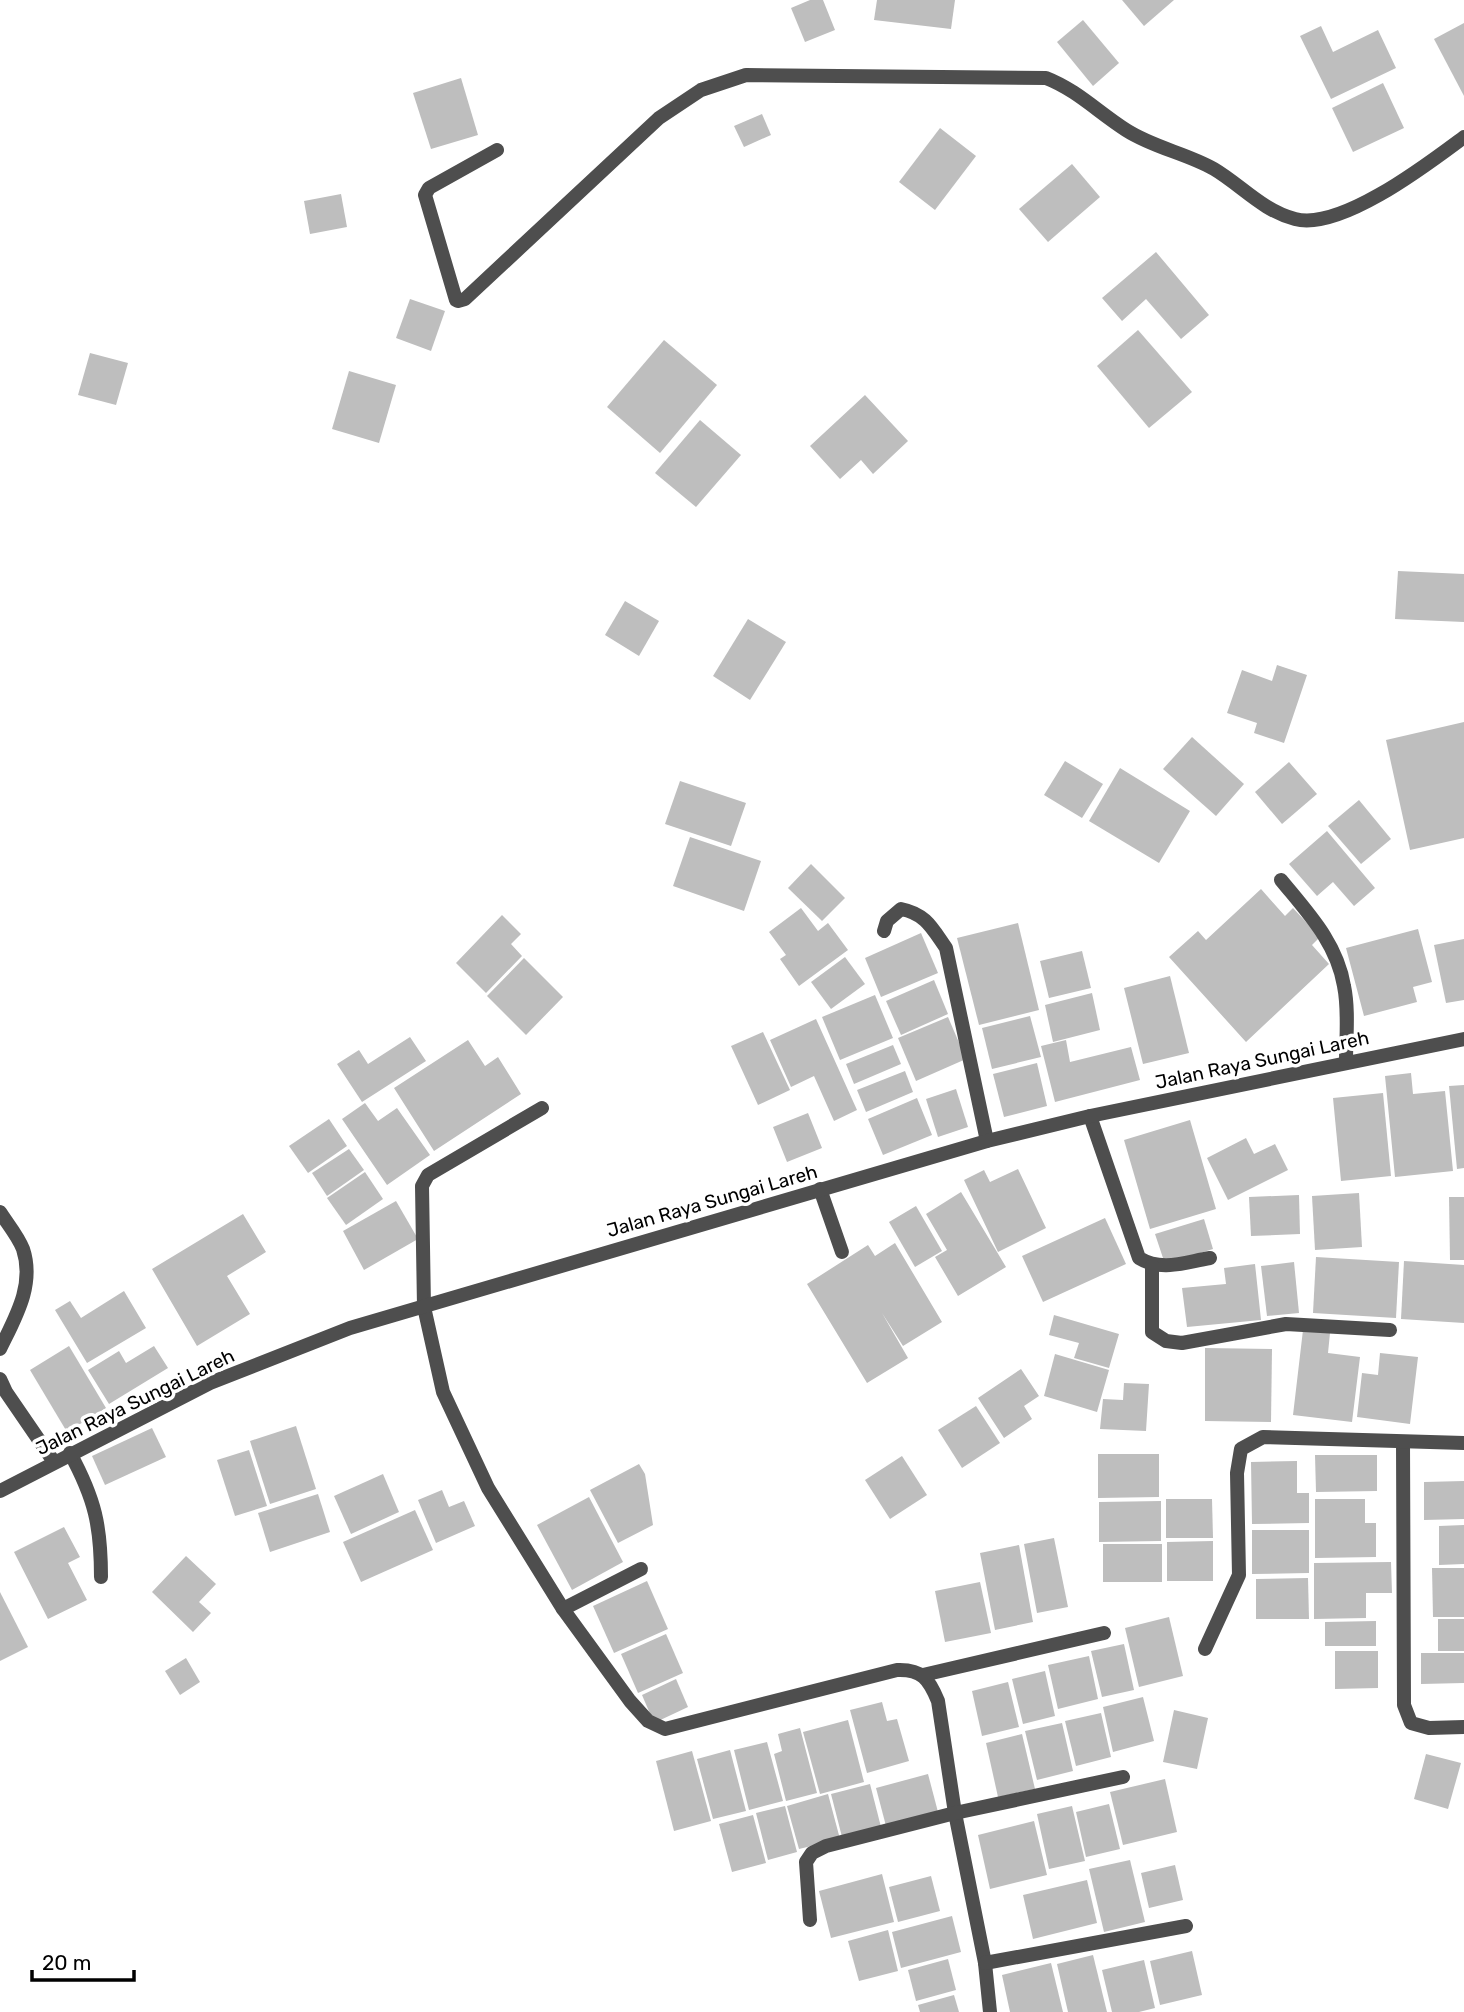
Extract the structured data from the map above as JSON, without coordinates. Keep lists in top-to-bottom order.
{
  "streets": {
    "street": ["Jalan Raya Sungai Lareh"]
  },
  "scale_bar": "20 m"
}
